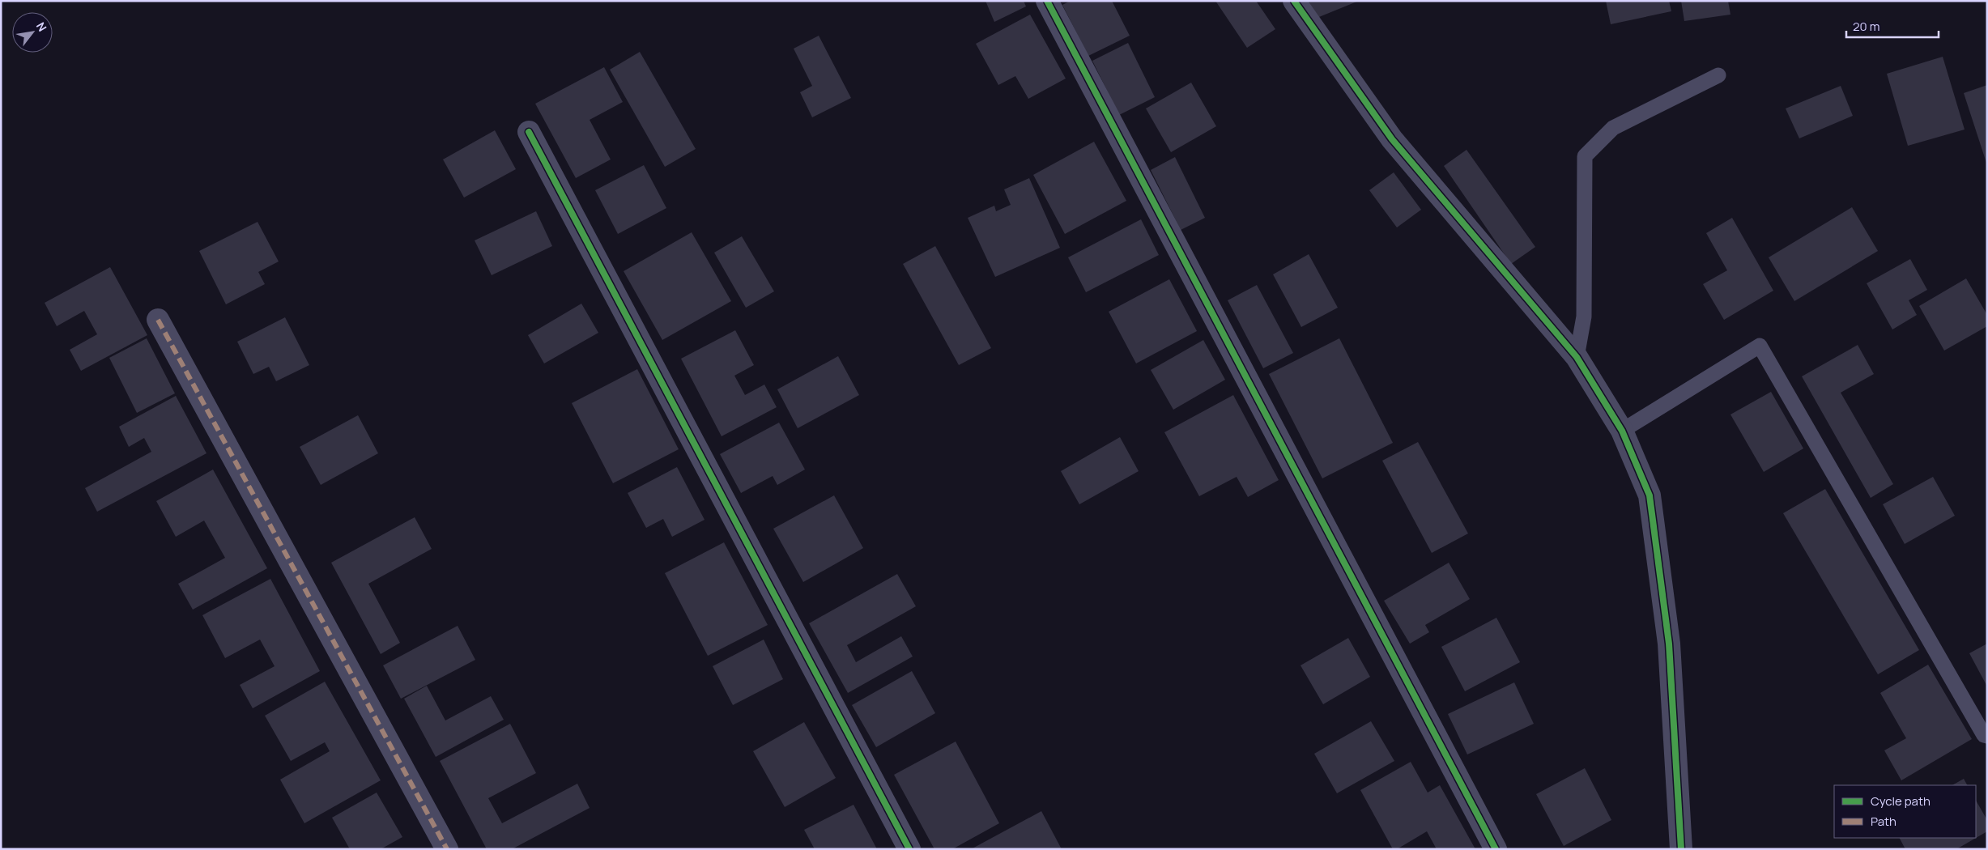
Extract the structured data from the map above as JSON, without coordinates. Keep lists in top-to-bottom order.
{
  "legend": ["Cycle path", "Path"],
  "scale_bar": "20 m",
  "north": "top right"
}
